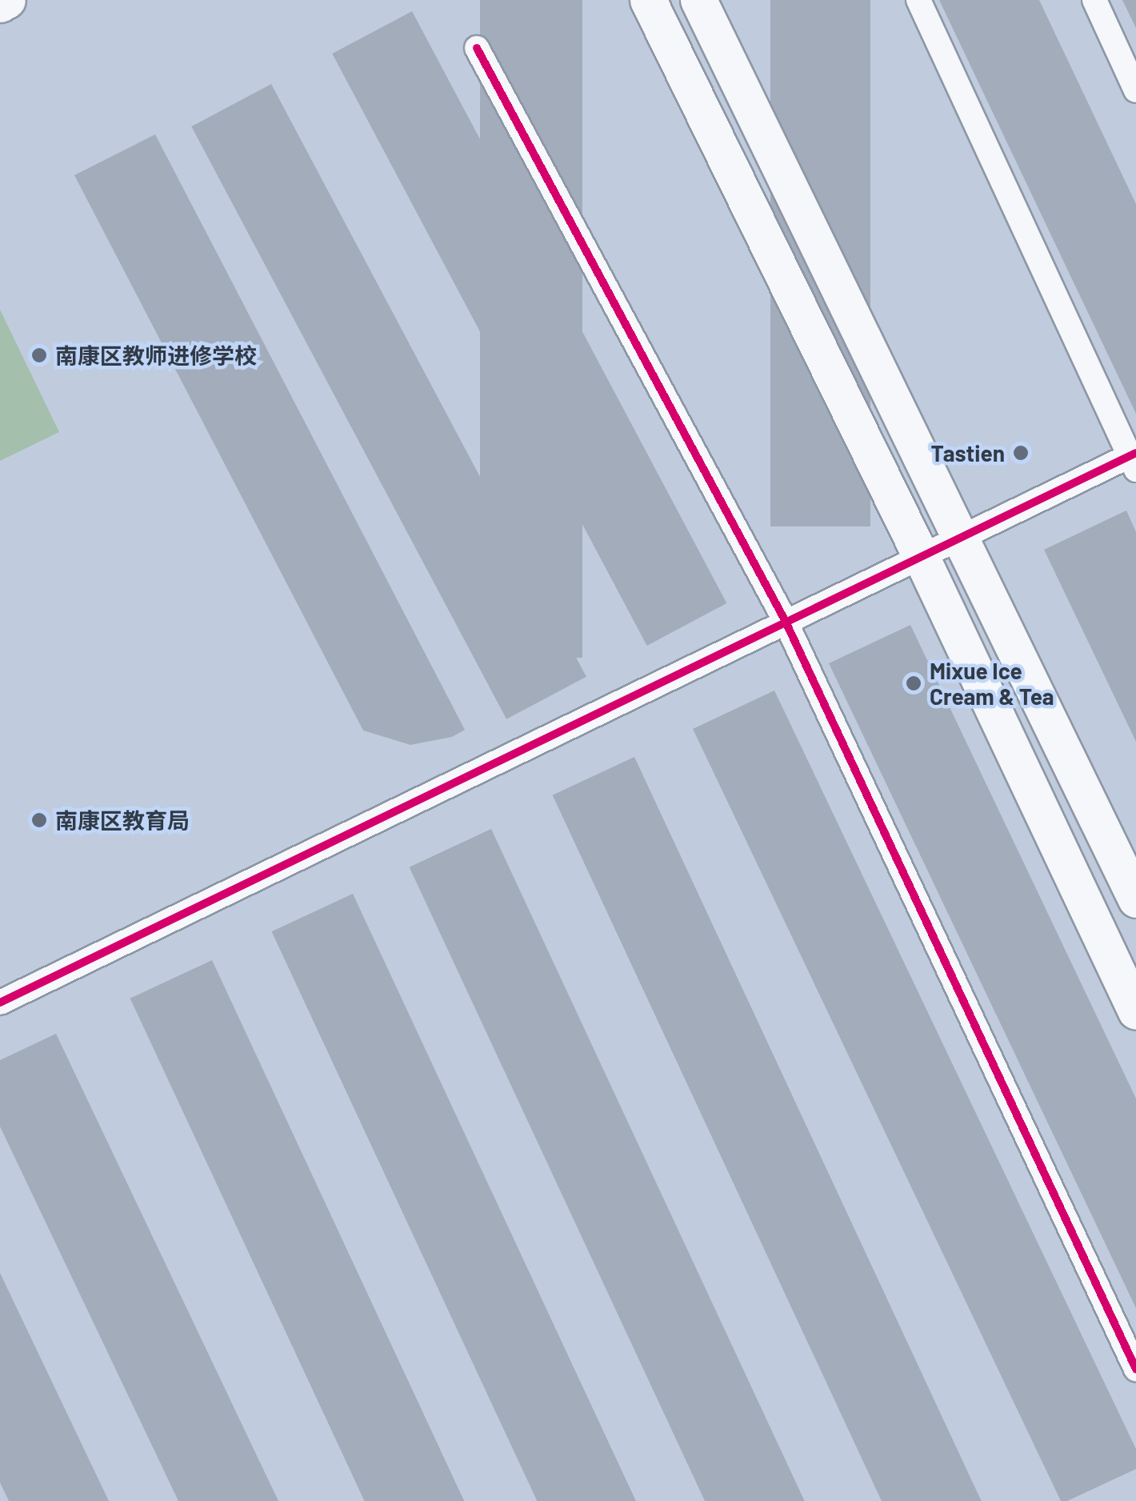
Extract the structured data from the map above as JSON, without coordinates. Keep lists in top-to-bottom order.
{
  "places": [
    "南康区教师进修学校",
    "Tastien",
    "Mixue Ice Cream & Tea",
    "南康区教育局"
  ]
}
